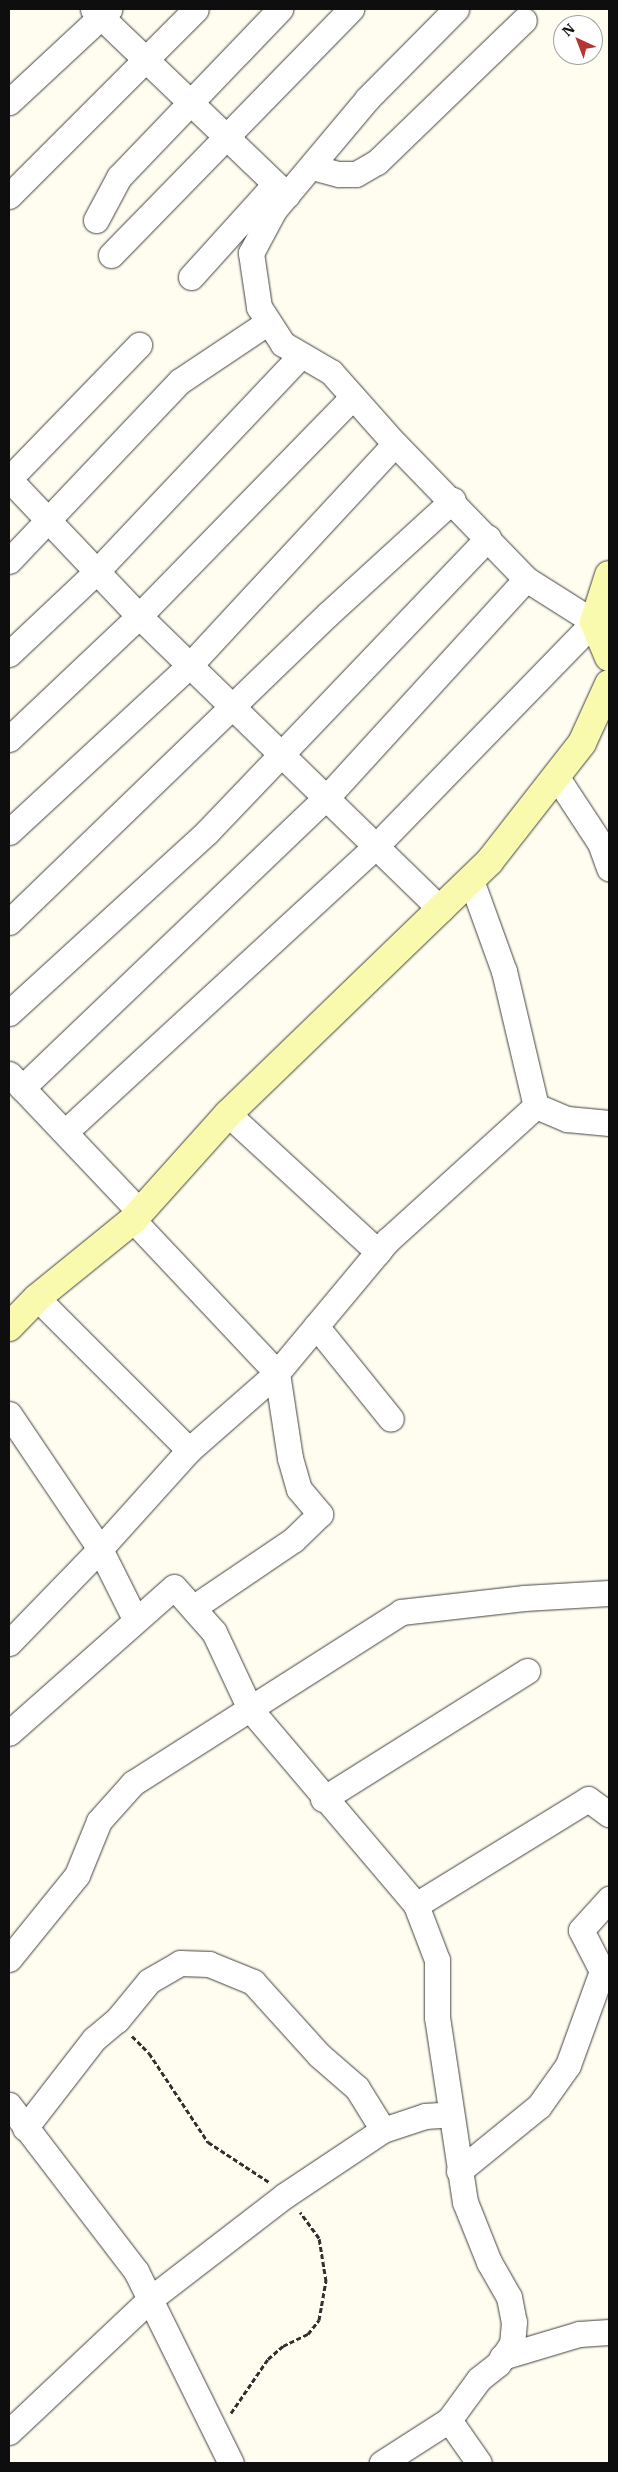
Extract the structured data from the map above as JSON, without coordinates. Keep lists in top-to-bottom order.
{
  "north": "top left"
}
